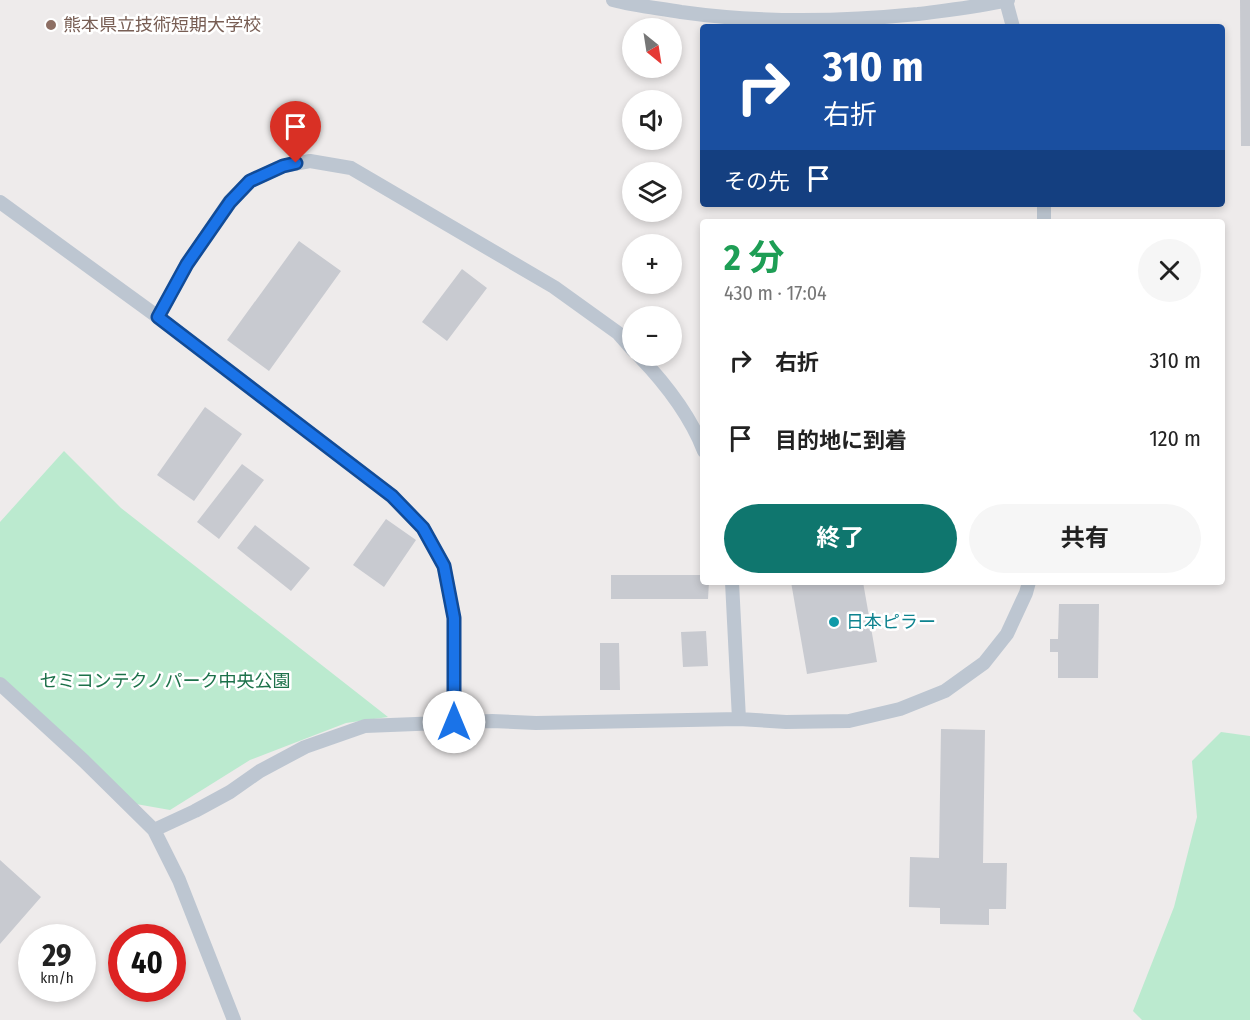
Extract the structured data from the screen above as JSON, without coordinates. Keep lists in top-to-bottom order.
{
  "parks": ["セミコンテクノパーク中央公園"],
  "places": ["熊本県立技術短期大学校", "日本ピラー"],
  "north": "bottom right",
  "page": {
    "map_buttons": ["+", "−"],
    "turn": ["310 m", "右折"],
    "then": "その先",
    "heading": ["2 分", "430 m · 17:04"],
    "list": [
      {
        "name": "右折",
        "value": "310 m"
      },
      {
        "name": "目的地に到着",
        "value": "120 m"
      }
    ],
    "buttons": ["終了", "共有"],
    "speed": "29 km/h",
    "limit": "40"
  }
}
